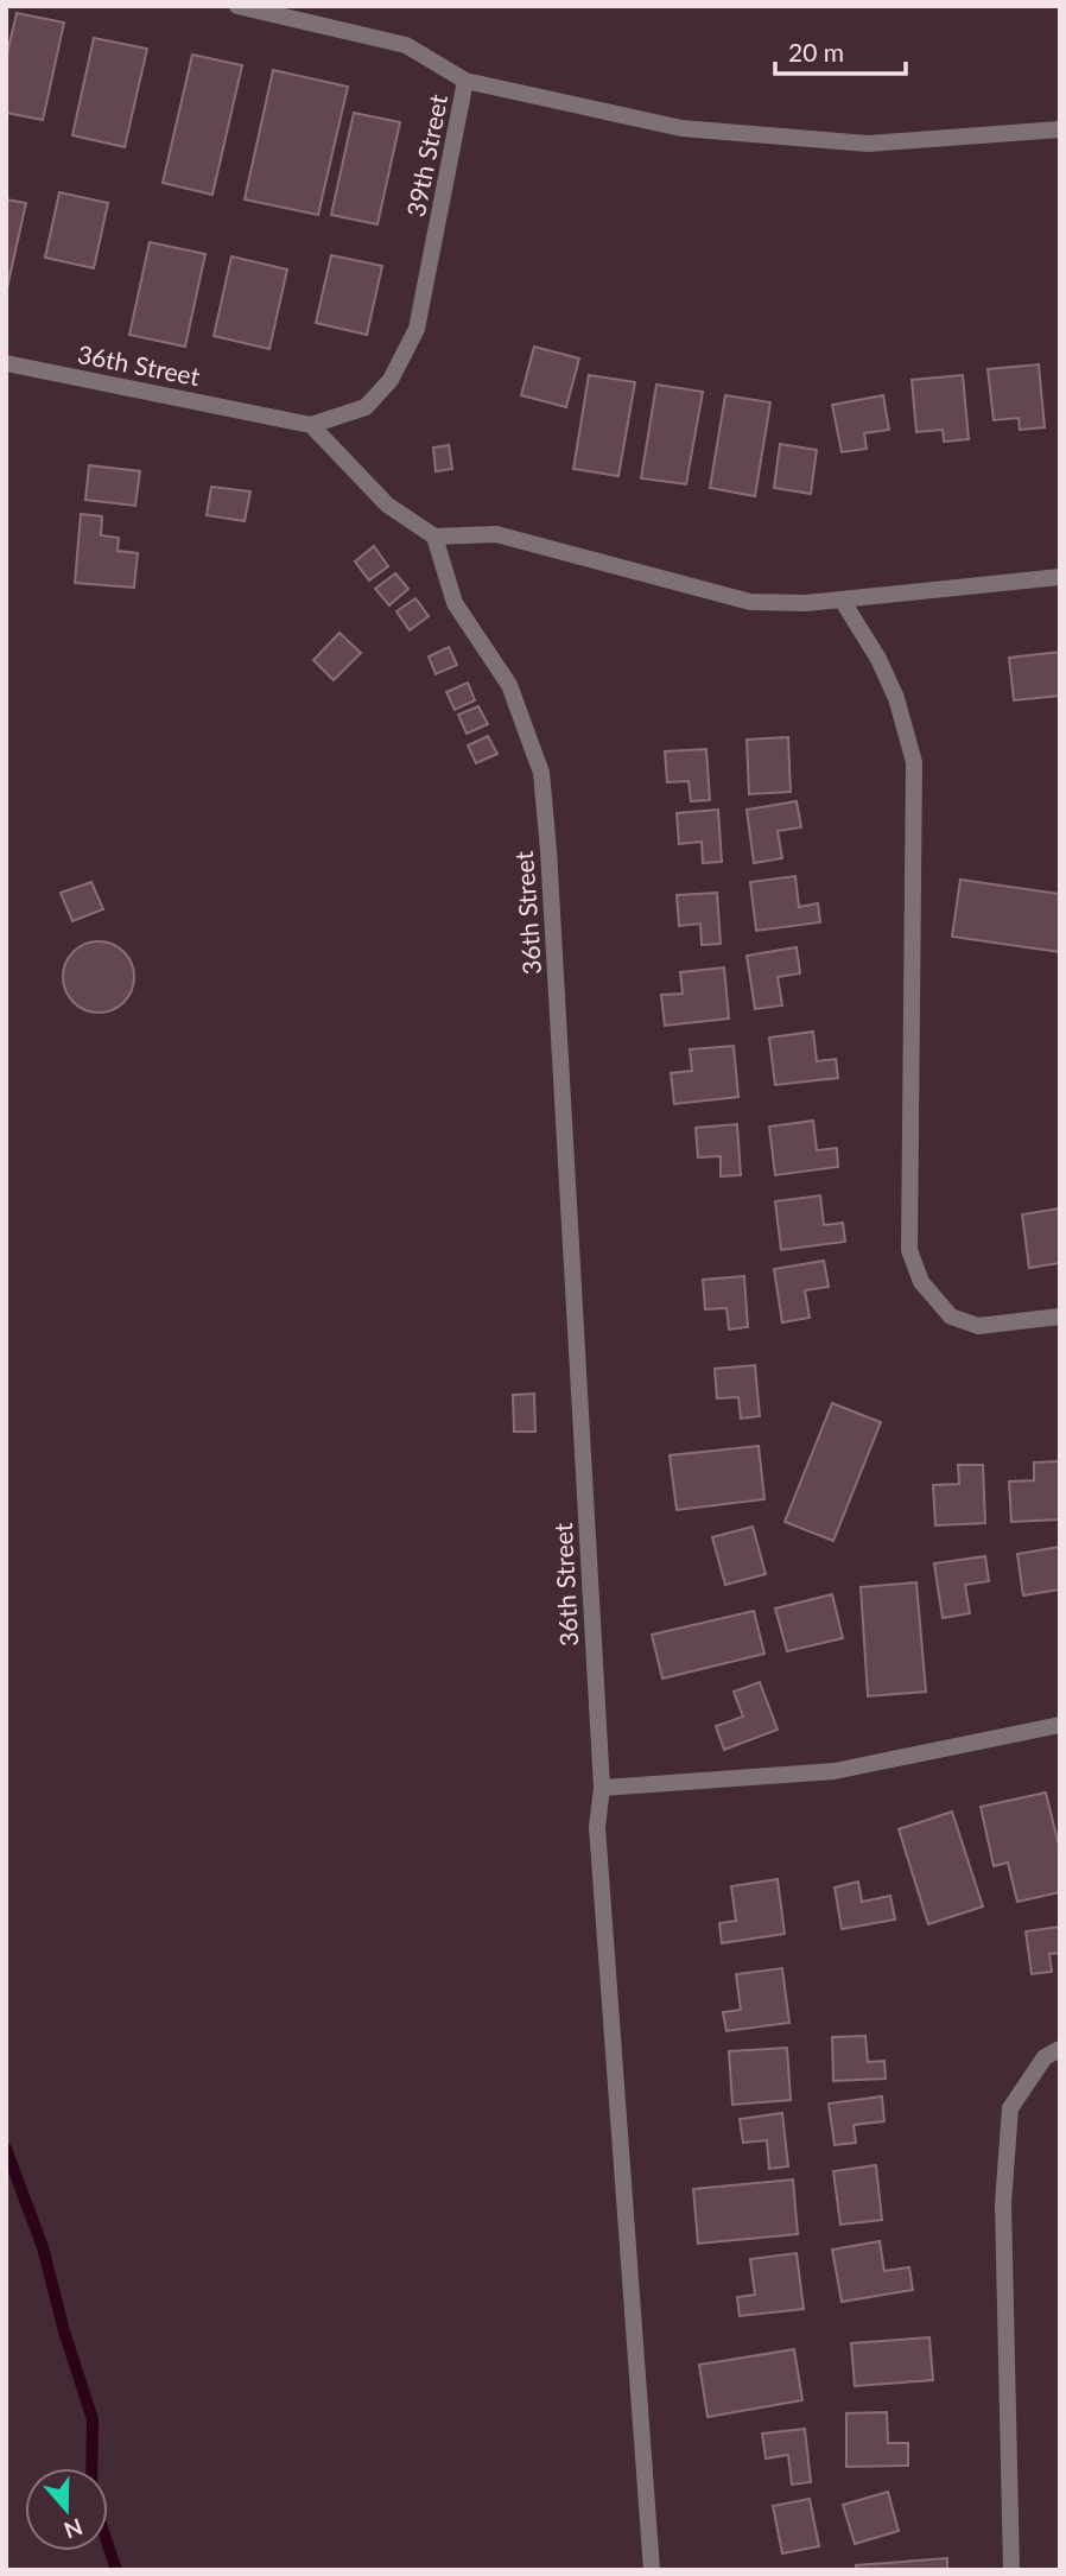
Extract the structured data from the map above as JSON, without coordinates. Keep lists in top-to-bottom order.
{
  "streets": {
    "street": ["39th Street", "36th Street"]
  },
  "crossings": [
    ["39th Street", "36th Street"]
  ],
  "scale_bar": "20 m",
  "north": "bottom"
}
